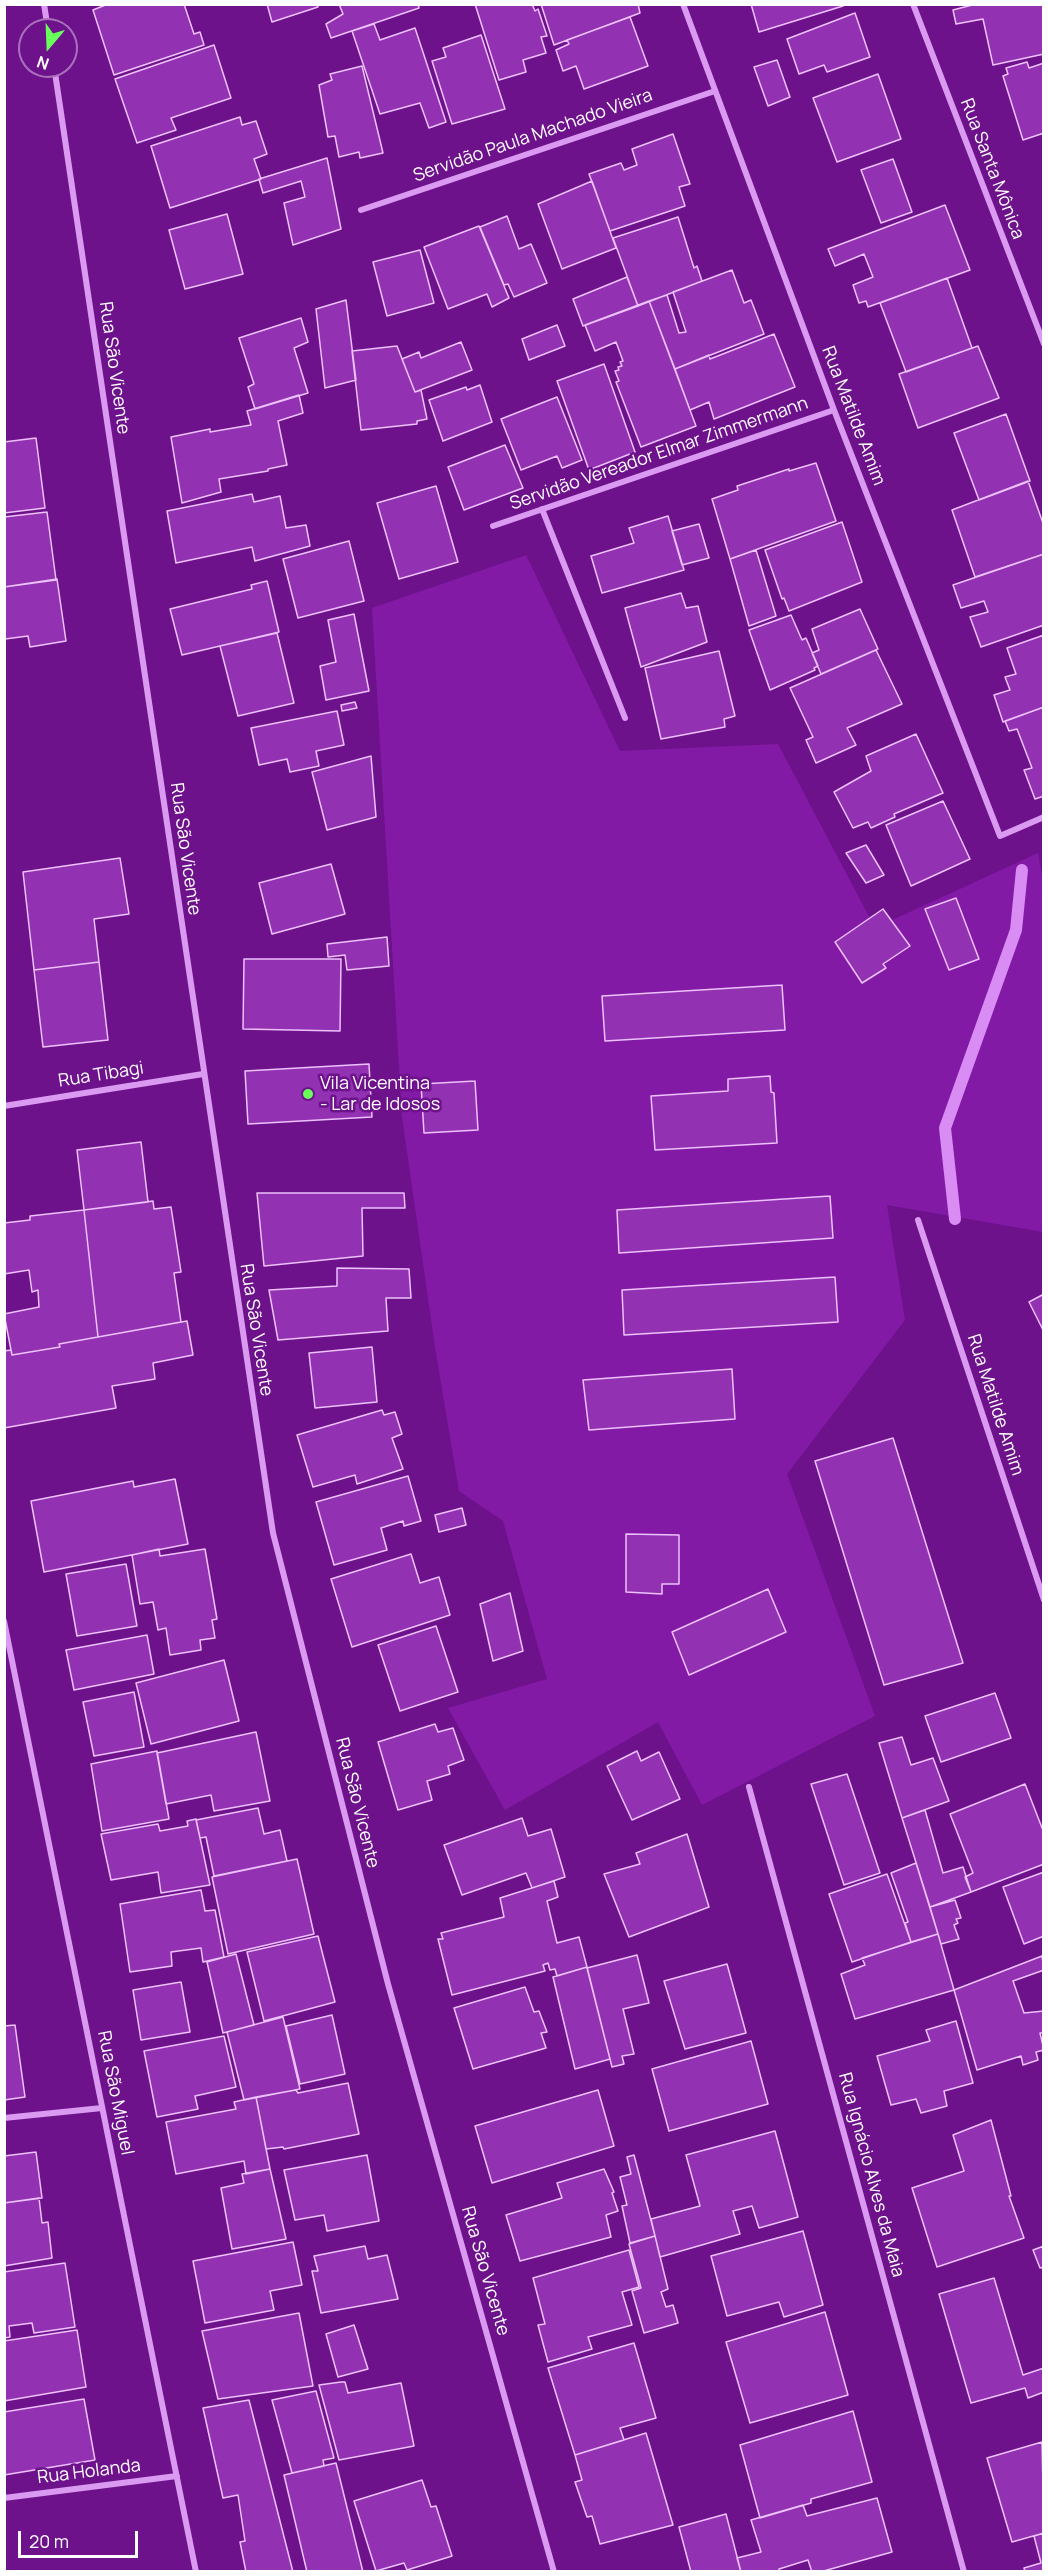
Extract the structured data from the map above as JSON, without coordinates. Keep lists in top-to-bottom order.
{
  "streets": {
    "street": [
      "Servidão Paula Machado Vieira",
      "Rua Santa Mônica",
      "Rua São Vicente",
      "Rua Matilde Amim",
      "Servidão Vereador Elmar Zimmermann",
      "Rua Tibagi",
      "Rua São Miguel",
      "Rua Ignácio Alves da Maia",
      "Rua Holanda"
    ]
  },
  "crossings": [
    ["Servidão Paula Machado Vieira", "Rua Matilde Amim"],
    ["Rua São Vicente", "Rua Tibagi"],
    ["Rua Matilde Amim", "Servidão Vereador Elmar Zimmermann"],
    ["Rua São Miguel", "Rua Holanda"]
  ],
  "places": ["Vila Vicentina - Lar de Idosos"],
  "scale_bar": "20 m",
  "north": "bottom"
}
